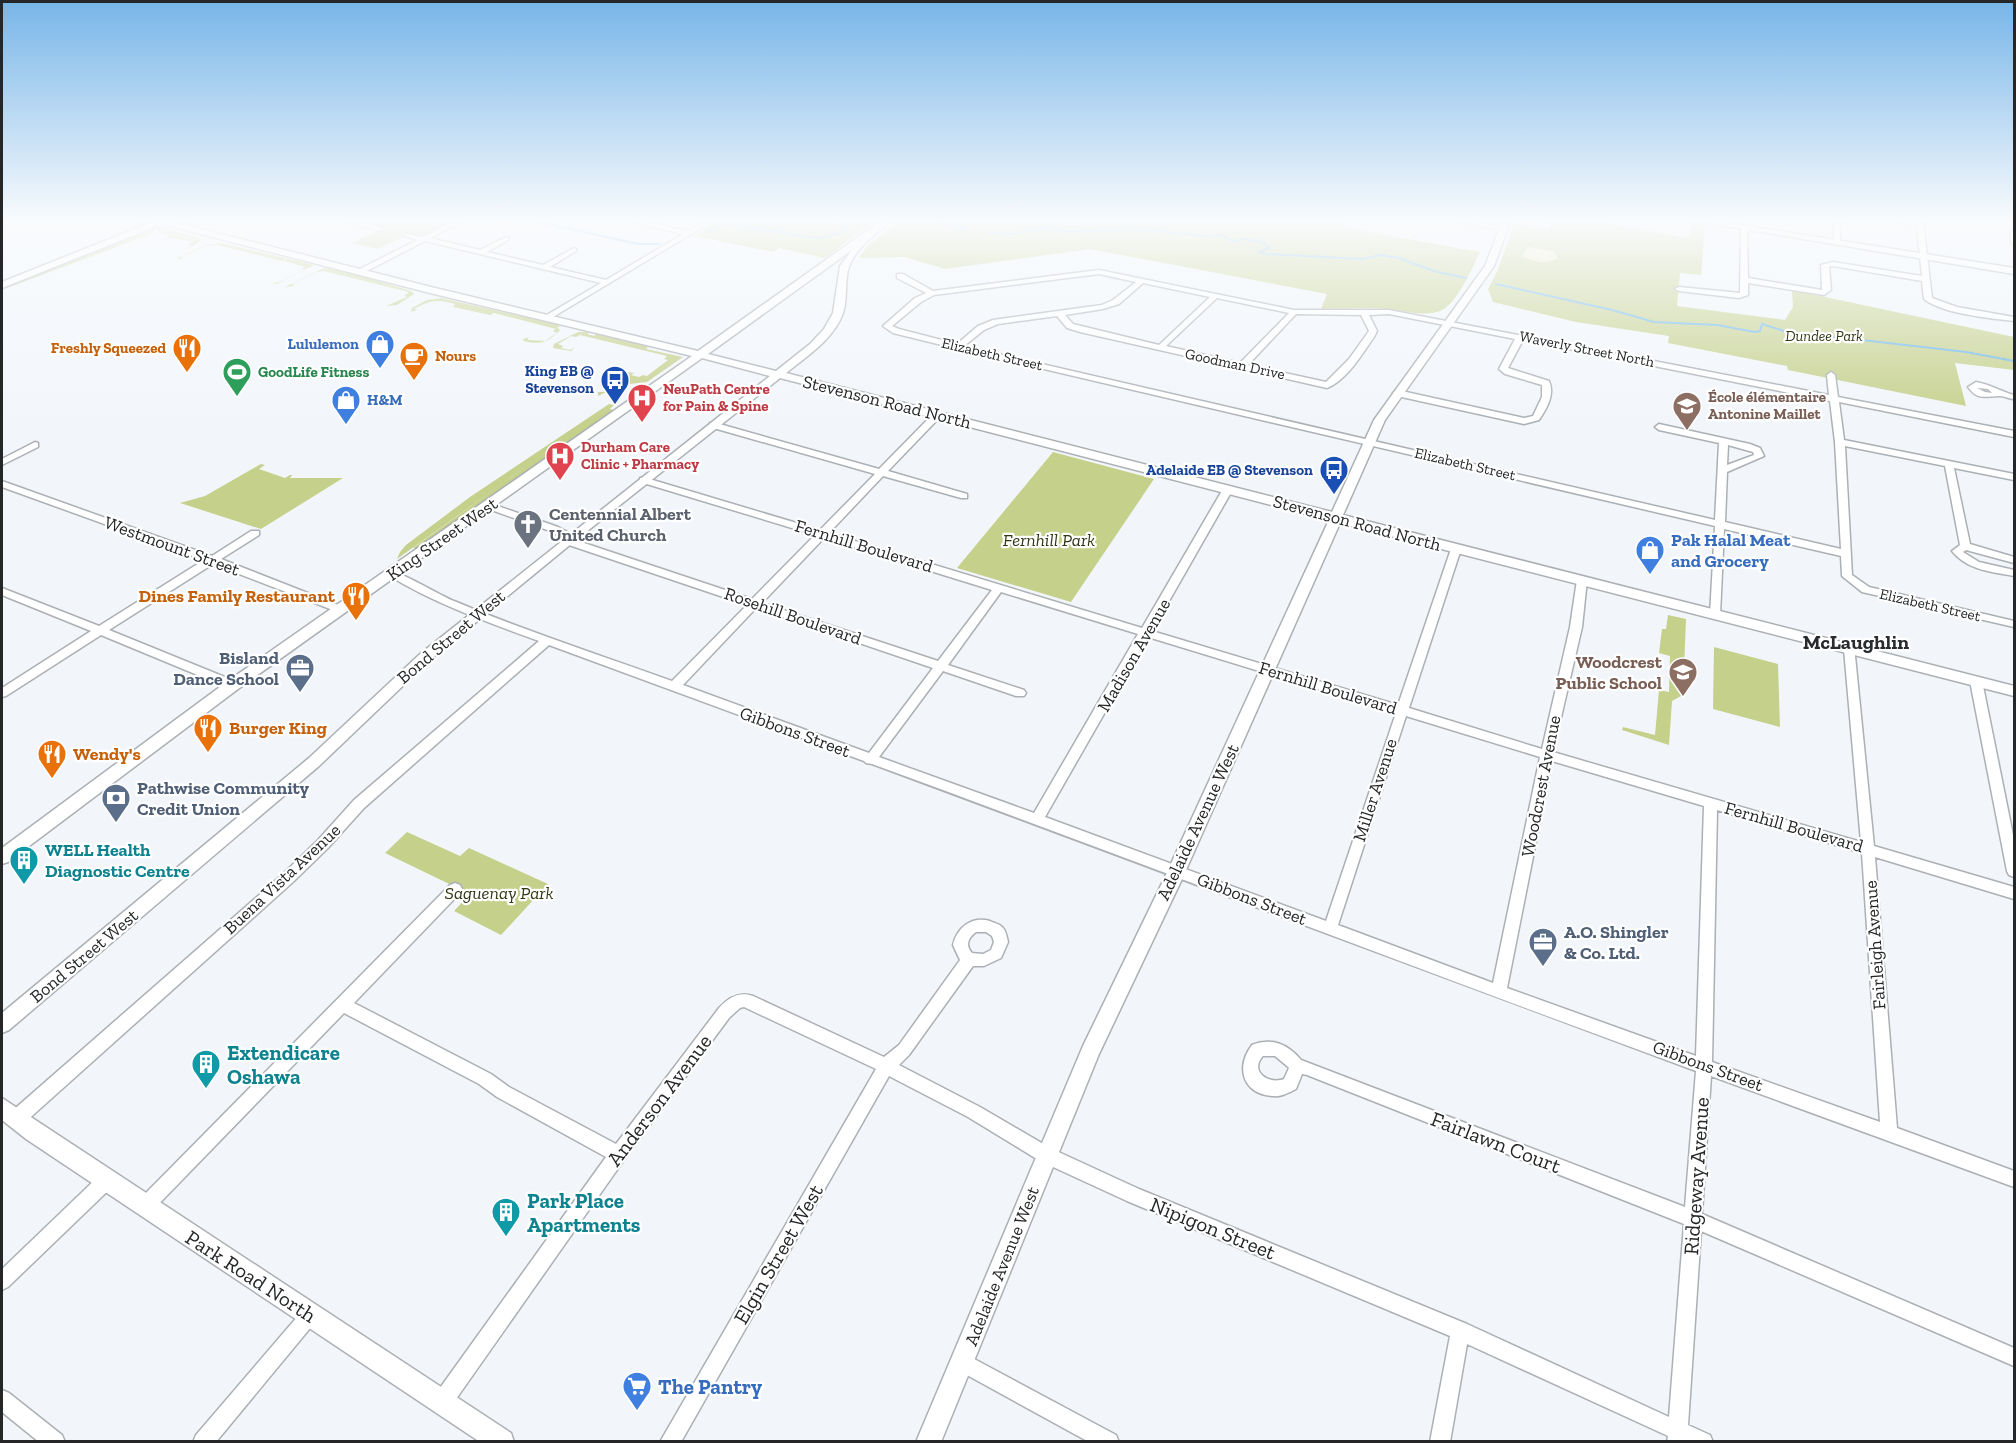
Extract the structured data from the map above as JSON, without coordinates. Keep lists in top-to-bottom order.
{
  "streets": {
    "main road": [
      "Stevenson Road North",
      "King Street West",
      "Bond Street West",
      "Adelaide Avenue West",
      "Park Road North"
    ],
    "street": [
      "Waverly Street North",
      "Elizabeth Street",
      "Goodman Drive",
      "Westmount Street",
      "Fernhill Boulevard",
      "Rosehill Boulevard",
      "Madison Avenue",
      "Gibbons Street",
      "Woodcrest Avenue",
      "Miller Avenue",
      "Buena Vista Avenue",
      "Fairleigh Avenue",
      "Anderson Avenue",
      "Fairlawn Court",
      "Ridgeway Avenue",
      "Nipigon Street",
      "Elgin Street West"
    ]
  },
  "crossings": [
    ["Waverly Street North", "Elizabeth Street"],
    ["Waverly Street North", "Goodman Drive"],
    ["Waverly Street North", "Adelaide Avenue West"],
    ["Elizabeth Street", "Adelaide Avenue West"],
    ["Stevenson Road North", "King Street West"],
    ["Stevenson Road North", "Bond Street West"],
    ["Stevenson Road North", "Madison Avenue"],
    ["Stevenson Road North", "Woodcrest Avenue"],
    ["Stevenson Road North", "Miller Avenue"],
    ["Stevenson Road North", "Adelaide Avenue West"],
    ["Stevenson Road North", "Fairleigh Avenue"],
    ["King Street West", "Westmount Street"],
    ["King Street West", "Rosehill Boulevard"],
    ["King Street West", "Gibbons Street"],
    ["Fernhill Boulevard", "Bond Street West"],
    ["Fernhill Boulevard", "Madison Avenue"],
    ["Fernhill Boulevard", "Woodcrest Avenue"],
    ["Fernhill Boulevard", "Miller Avenue"],
    ["Fernhill Boulevard", "Adelaide Avenue West"],
    ["Fernhill Boulevard", "Fairleigh Avenue"],
    ["Fernhill Boulevard", "Ridgeway Avenue"],
    ["Rosehill Boulevard", "Bond Street West"],
    ["Bond Street West", "Gibbons Street"],
    ["Madison Avenue", "Gibbons Street"],
    ["Gibbons Street", "Woodcrest Avenue"],
    ["Gibbons Street", "Miller Avenue"],
    ["Gibbons Street", "Adelaide Avenue West"],
    ["Gibbons Street", "Buena Vista Avenue"],
    ["Gibbons Street", "Fairleigh Avenue"],
    ["Gibbons Street", "Ridgeway Avenue"],
    ["Adelaide Avenue West", "Nipigon Street"],
    ["Buena Vista Avenue", "Park Road North"],
    ["Anderson Avenue", "Nipigon Street"],
    ["Anderson Avenue", "Park Road North"],
    ["Fairlawn Court", "Ridgeway Avenue"],
    ["Ridgeway Avenue", "Nipigon Street"],
    ["Nipigon Street", "Elgin Street West"]
  ],
  "districts": ["McLaughlin"],
  "parks": ["Dundee Park", "Fernhill Park", "Saguenay Park"],
  "places": {
    "shop": ["Lululemon", "H&M", "Pak Halal Meat and Grocery"],
    "restaurant": [
      "Freshly Squeezed",
      "Dines Family Restaurant",
      "Burger King",
      "Wendy's"
    ],
    "cafe": ["Nours"],
    "sports": ["GoodLife Fitness"],
    "bus stop": ["King EB @ Stevenson", "Adelaide EB @ Stevenson"],
    "hospital": ["NeuPath Centre for Pain & Spine", "Durham Care Clinic + Pharmacy"],
    "school or university": ["École élémentaire Antonine Maillet", "Woodcrest Public School"],
    "church": ["Centennial Albert United Church"],
    "office": ["Bisland Dance School", "A.O. Shingler & Co. Ltd."],
    "bank": ["Pathwise Community Credit Union"],
    "building": ["WELL Health Diagnostic Centre", "Extendicare Oshawa", "Park Place Apartments"],
    "supermarket": ["The Pantry"]
  }
}
